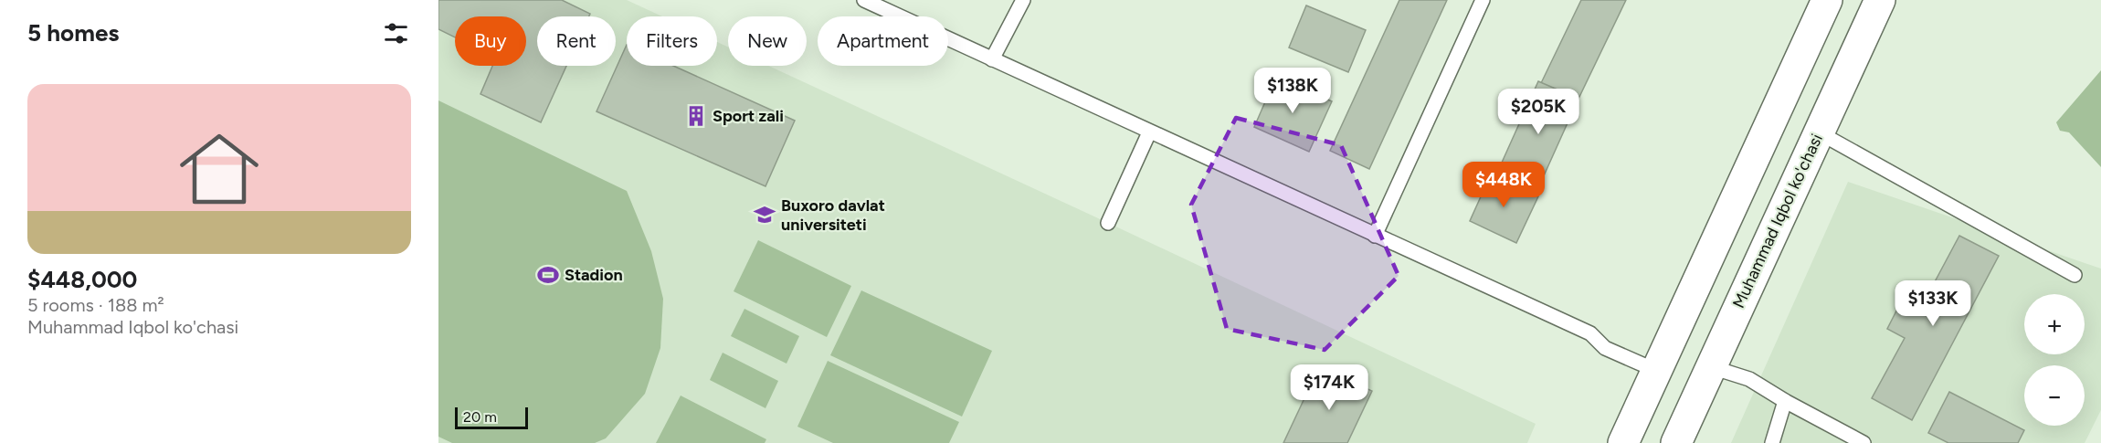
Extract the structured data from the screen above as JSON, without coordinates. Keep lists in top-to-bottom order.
{
  "streets": {
    "main road": ["Muhammad Iqbol ko'chasi"]
  },
  "places": {
    "building": ["Sport zali"],
    "school or university": ["Buxoro davlat universiteti"],
    "sports": ["Stadion"]
  },
  "scale_bar": "20 m",
  "page": {
    "heading": "5 homes",
    "chip": [
      "Buy",
      "Rent",
      "Filters",
      "New",
      "Apartment"
    ],
    "list": [
      {
        "name": "$448,000",
        "note": "5 rooms · 188 m² · Muhammad Iqbol ko'chasi"
      }
    ],
    "price": [
      "$138K",
      "$205K",
      "$448K",
      "$133K",
      "$174K"
    ],
    "map_buttons": ["+", "−"],
    "scale": "20 m"
  }
}
